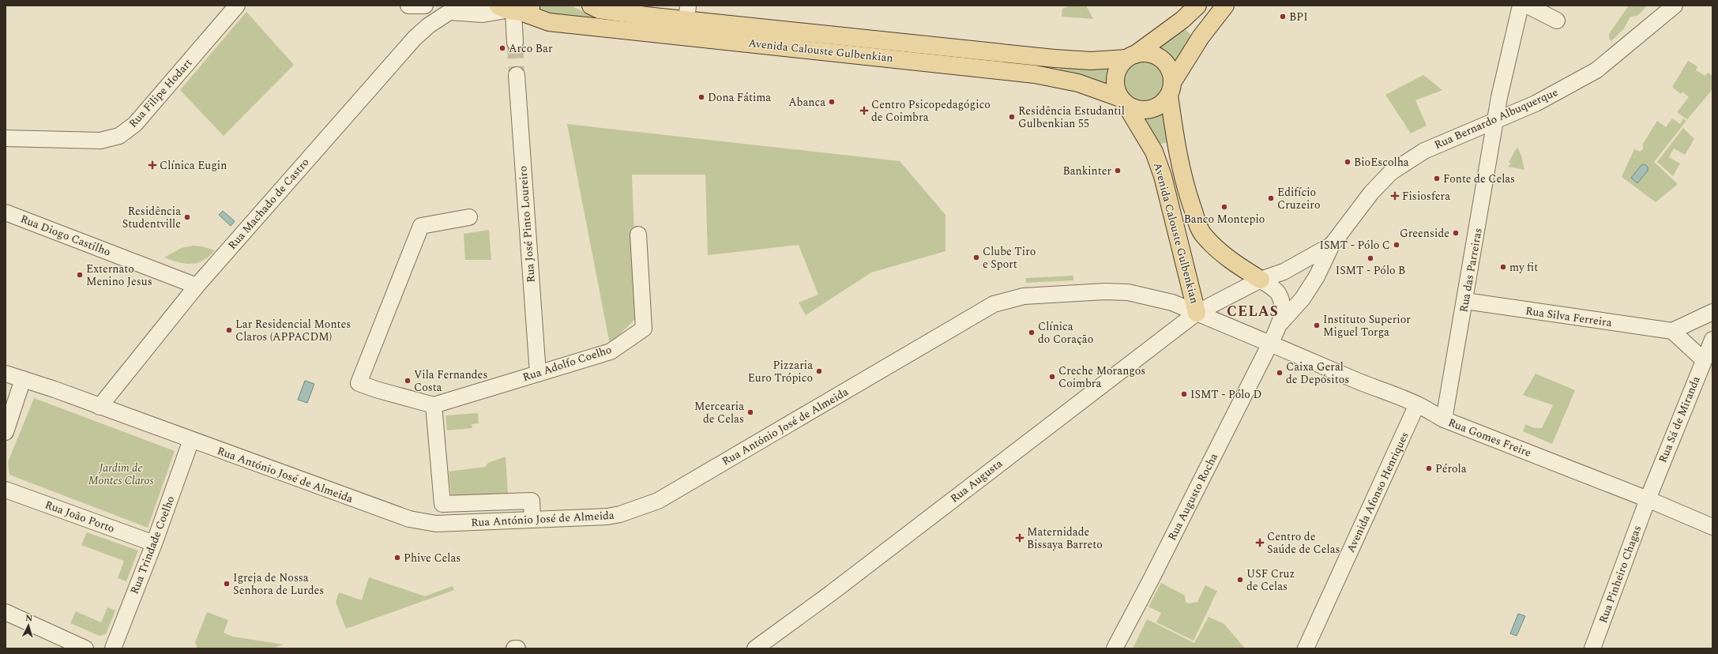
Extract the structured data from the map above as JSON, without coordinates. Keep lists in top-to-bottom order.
{
  "streets": {
    "main road": ["Avenida Calouste Gulbenkian"],
    "street": [
      "Rua Filipe Hodart",
      "Rua Bernardo Albuquerque",
      "Rua Machado de Castro",
      "Rua José Pinto Loureiro",
      "Rua Diogo Castilho",
      "Rua das Parreiras",
      "Rua Silva Ferreira",
      "Rua Adolfo Coelho",
      "Rua Sá de Miranda",
      "Rua António José de Almeida",
      "Rua Gomes Freire",
      "Rua Augusta",
      "Avenida Afonso Henriques",
      "Rua Augusto Rocha",
      "Rua João Porto",
      "Rua Trindade Coelho",
      "Rua Pinheiro Chagas"
    ]
  },
  "crossings": [
    ["Avenida Calouste Gulbenkian", "Rua Machado de Castro"],
    ["Avenida Calouste Gulbenkian", "Rua António José de Almeida"],
    ["Avenida Calouste Gulbenkian", "Rua Augusta"],
    ["Rua Bernardo Albuquerque", "Rua das Parreiras"],
    ["Rua Bernardo Albuquerque", "Rua Augusta"],
    ["Rua Machado de Castro", "Rua Diogo Castilho"],
    ["Rua Machado de Castro", "Rua António José de Almeida"],
    ["Rua José Pinto Loureiro", "Rua Adolfo Coelho"],
    ["Rua das Parreiras", "Rua Silva Ferreira"],
    ["Rua das Parreiras", "Rua Gomes Freire"],
    ["Rua Sá de Miranda", "Rua Gomes Freire"],
    ["Rua Sá de Miranda", "Rua Pinheiro Chagas"],
    ["Rua António José de Almeida", "Rua Gomes Freire"],
    ["Rua António José de Almeida", "Rua Augusta"],
    ["Rua António José de Almeida", "Rua Augusto Rocha"],
    ["Rua António José de Almeida", "Rua Trindade Coelho"],
    ["Rua Gomes Freire", "Avenida Afonso Henriques"],
    ["Rua Gomes Freire", "Rua Augusto Rocha"],
    ["Rua Gomes Freire", "Rua Pinheiro Chagas"],
    ["Rua João Porto", "Rua Trindade Coelho"]
  ],
  "districts": ["CELAS"],
  "parks": ["Jardim de Montes Claros"],
  "places": {
    "other": [
      "BPI",
      "Arco Bar",
      "Dona Fátima",
      "Abanca",
      "Residência Estudantil Gulbenkian 55",
      "BioEscolha",
      "Bankinter",
      "Fonte de Celas",
      "Edifício Cruzeiro",
      "Banco Montepio",
      "Residência Studentville",
      "Greenside",
      "ISMT - Pólo C",
      "Clube Tiro e Sport",
      "ISMT - Pólo B",
      "my fit",
      "Externato Menino Jesus",
      "Instituto Superior Miguel Torga",
      "Lar Residencial Montes Claros (APPACDM)",
      "Clínica do Coração",
      "Pizzaria Euro Trópico",
      "Caixa Geral de Depósitos",
      "Creche Morangos Coimbra",
      "Vila Fernandes Costa",
      "ISMT - Pólo D",
      "Mercearia de Celas",
      "Pérola",
      "Phive Celas",
      "USF Cruz de Celas",
      "Igreja de Nossa Senhora de Lurdes"
    ],
    "health": [
      "Centro Psicopedagógico de Coimbra",
      "Clínica Eugin",
      "Fisiosfera",
      "Maternidade Bissaya Barreto",
      "Centro de Saúde de Celas"
    ]
  },
  "north": "top"
}
